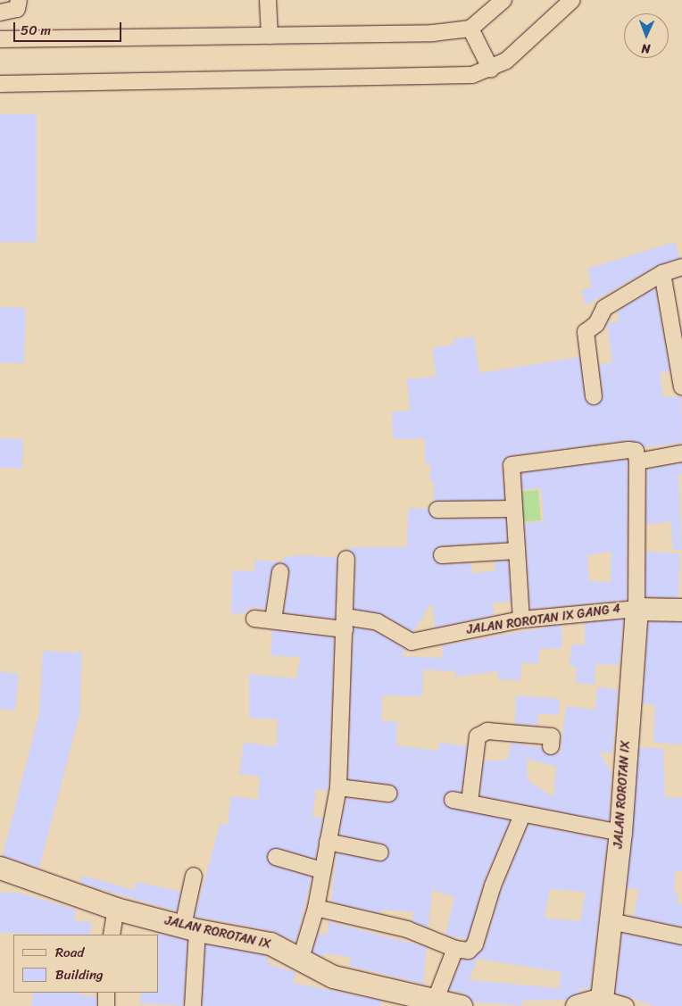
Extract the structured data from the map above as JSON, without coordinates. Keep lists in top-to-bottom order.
{
  "streets": {
    "street": ["JALAN ROROTAN IX GANG 4", "JALAN ROROTAN IX"]
  },
  "crossings": [
    ["JALAN ROROTAN IX GANG 4", "JALAN ROROTAN IX"]
  ],
  "legend": ["Road", "Building"],
  "scale_bar": "50 m",
  "north": "bottom"
}
